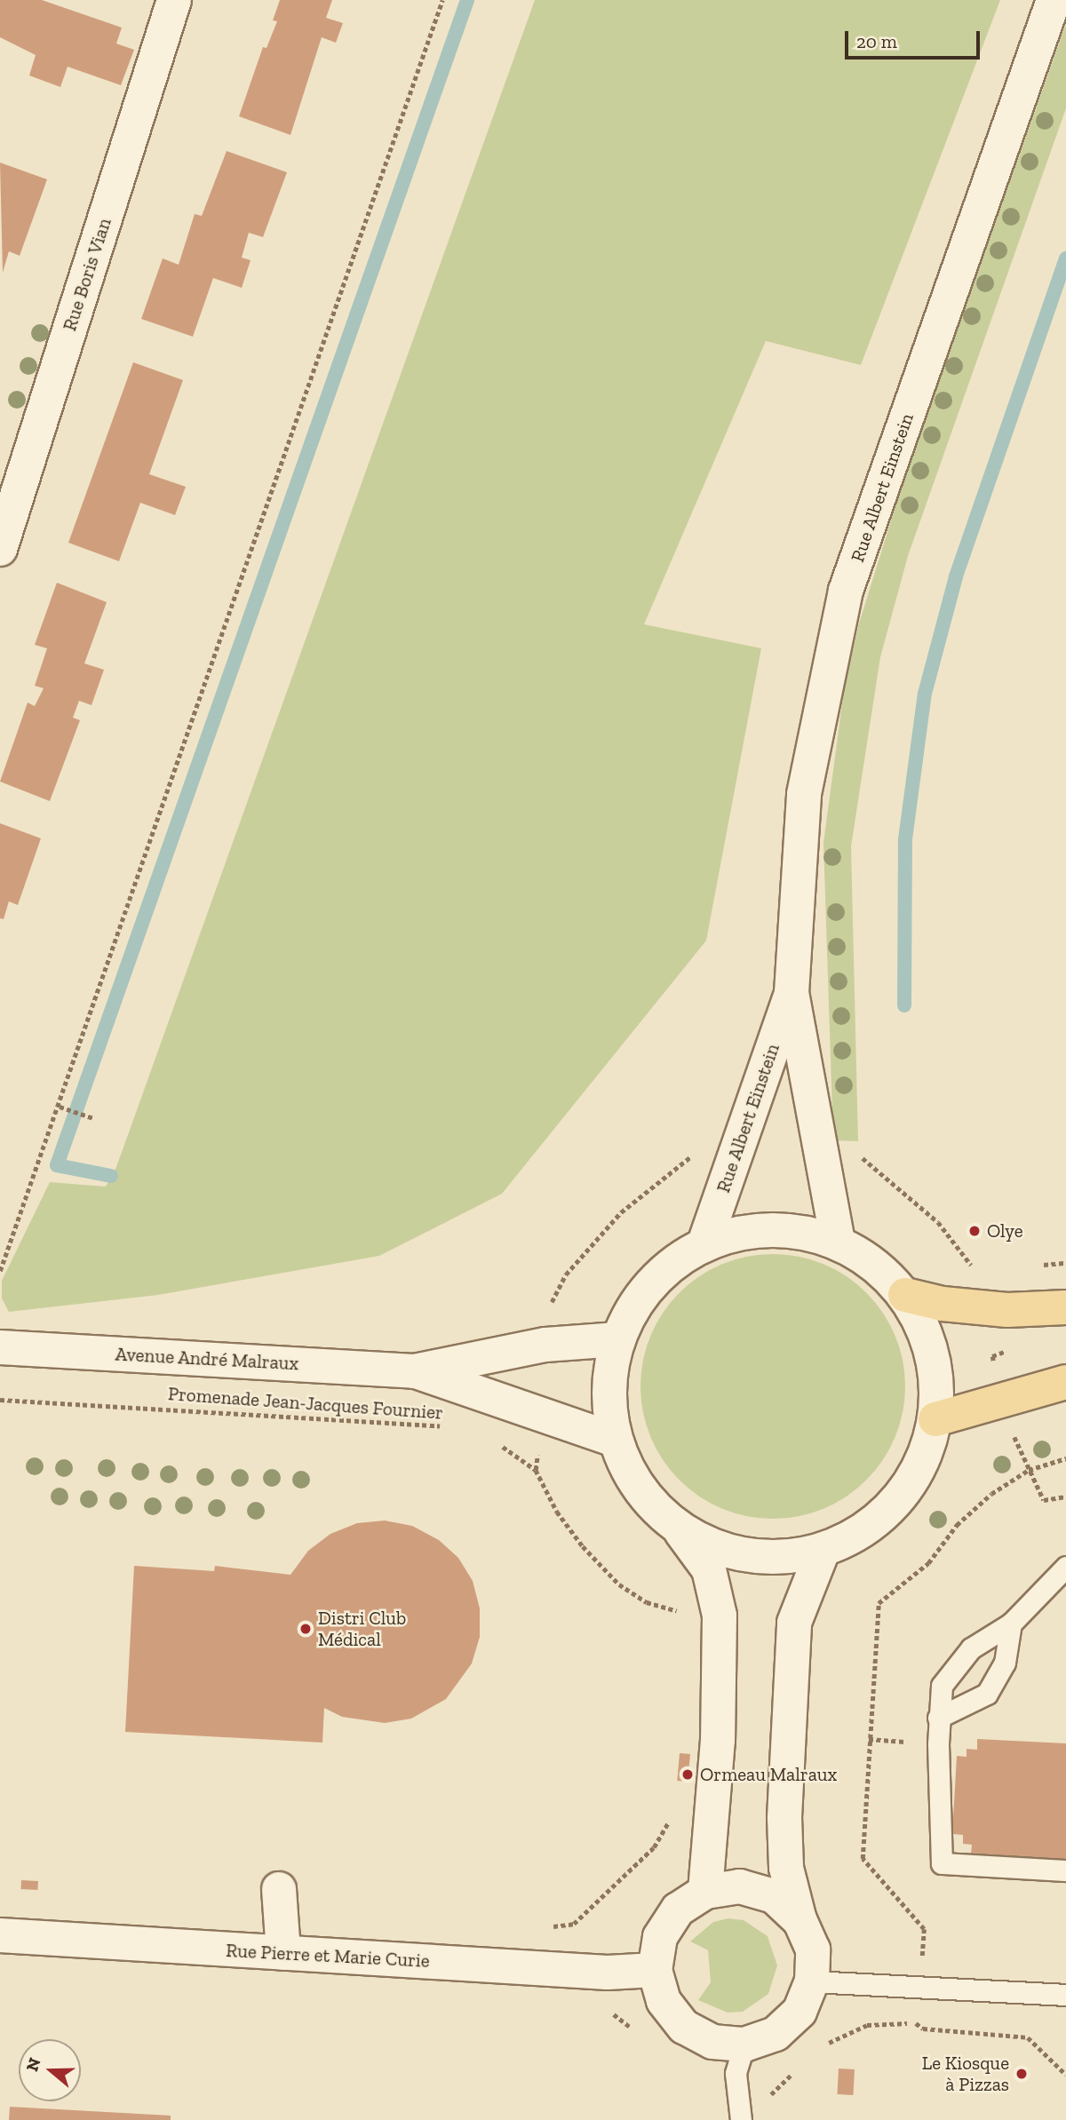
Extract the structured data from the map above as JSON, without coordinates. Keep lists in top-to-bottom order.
{
  "streets": {
    "street": [
      "Rue Boris Vian",
      "Rue Albert Einstein",
      "Avenue André Malraux",
      "Rue Pierre et Marie Curie"
    ],
    "path": ["Promenade Jean-Jacques Fournier"]
  },
  "places": [
    "Olye",
    "Distri Club Médical",
    "Ormeau Malraux",
    "Le Kiosque à Pizzas"
  ],
  "scale_bar": "20 m",
  "north": "left"
}
